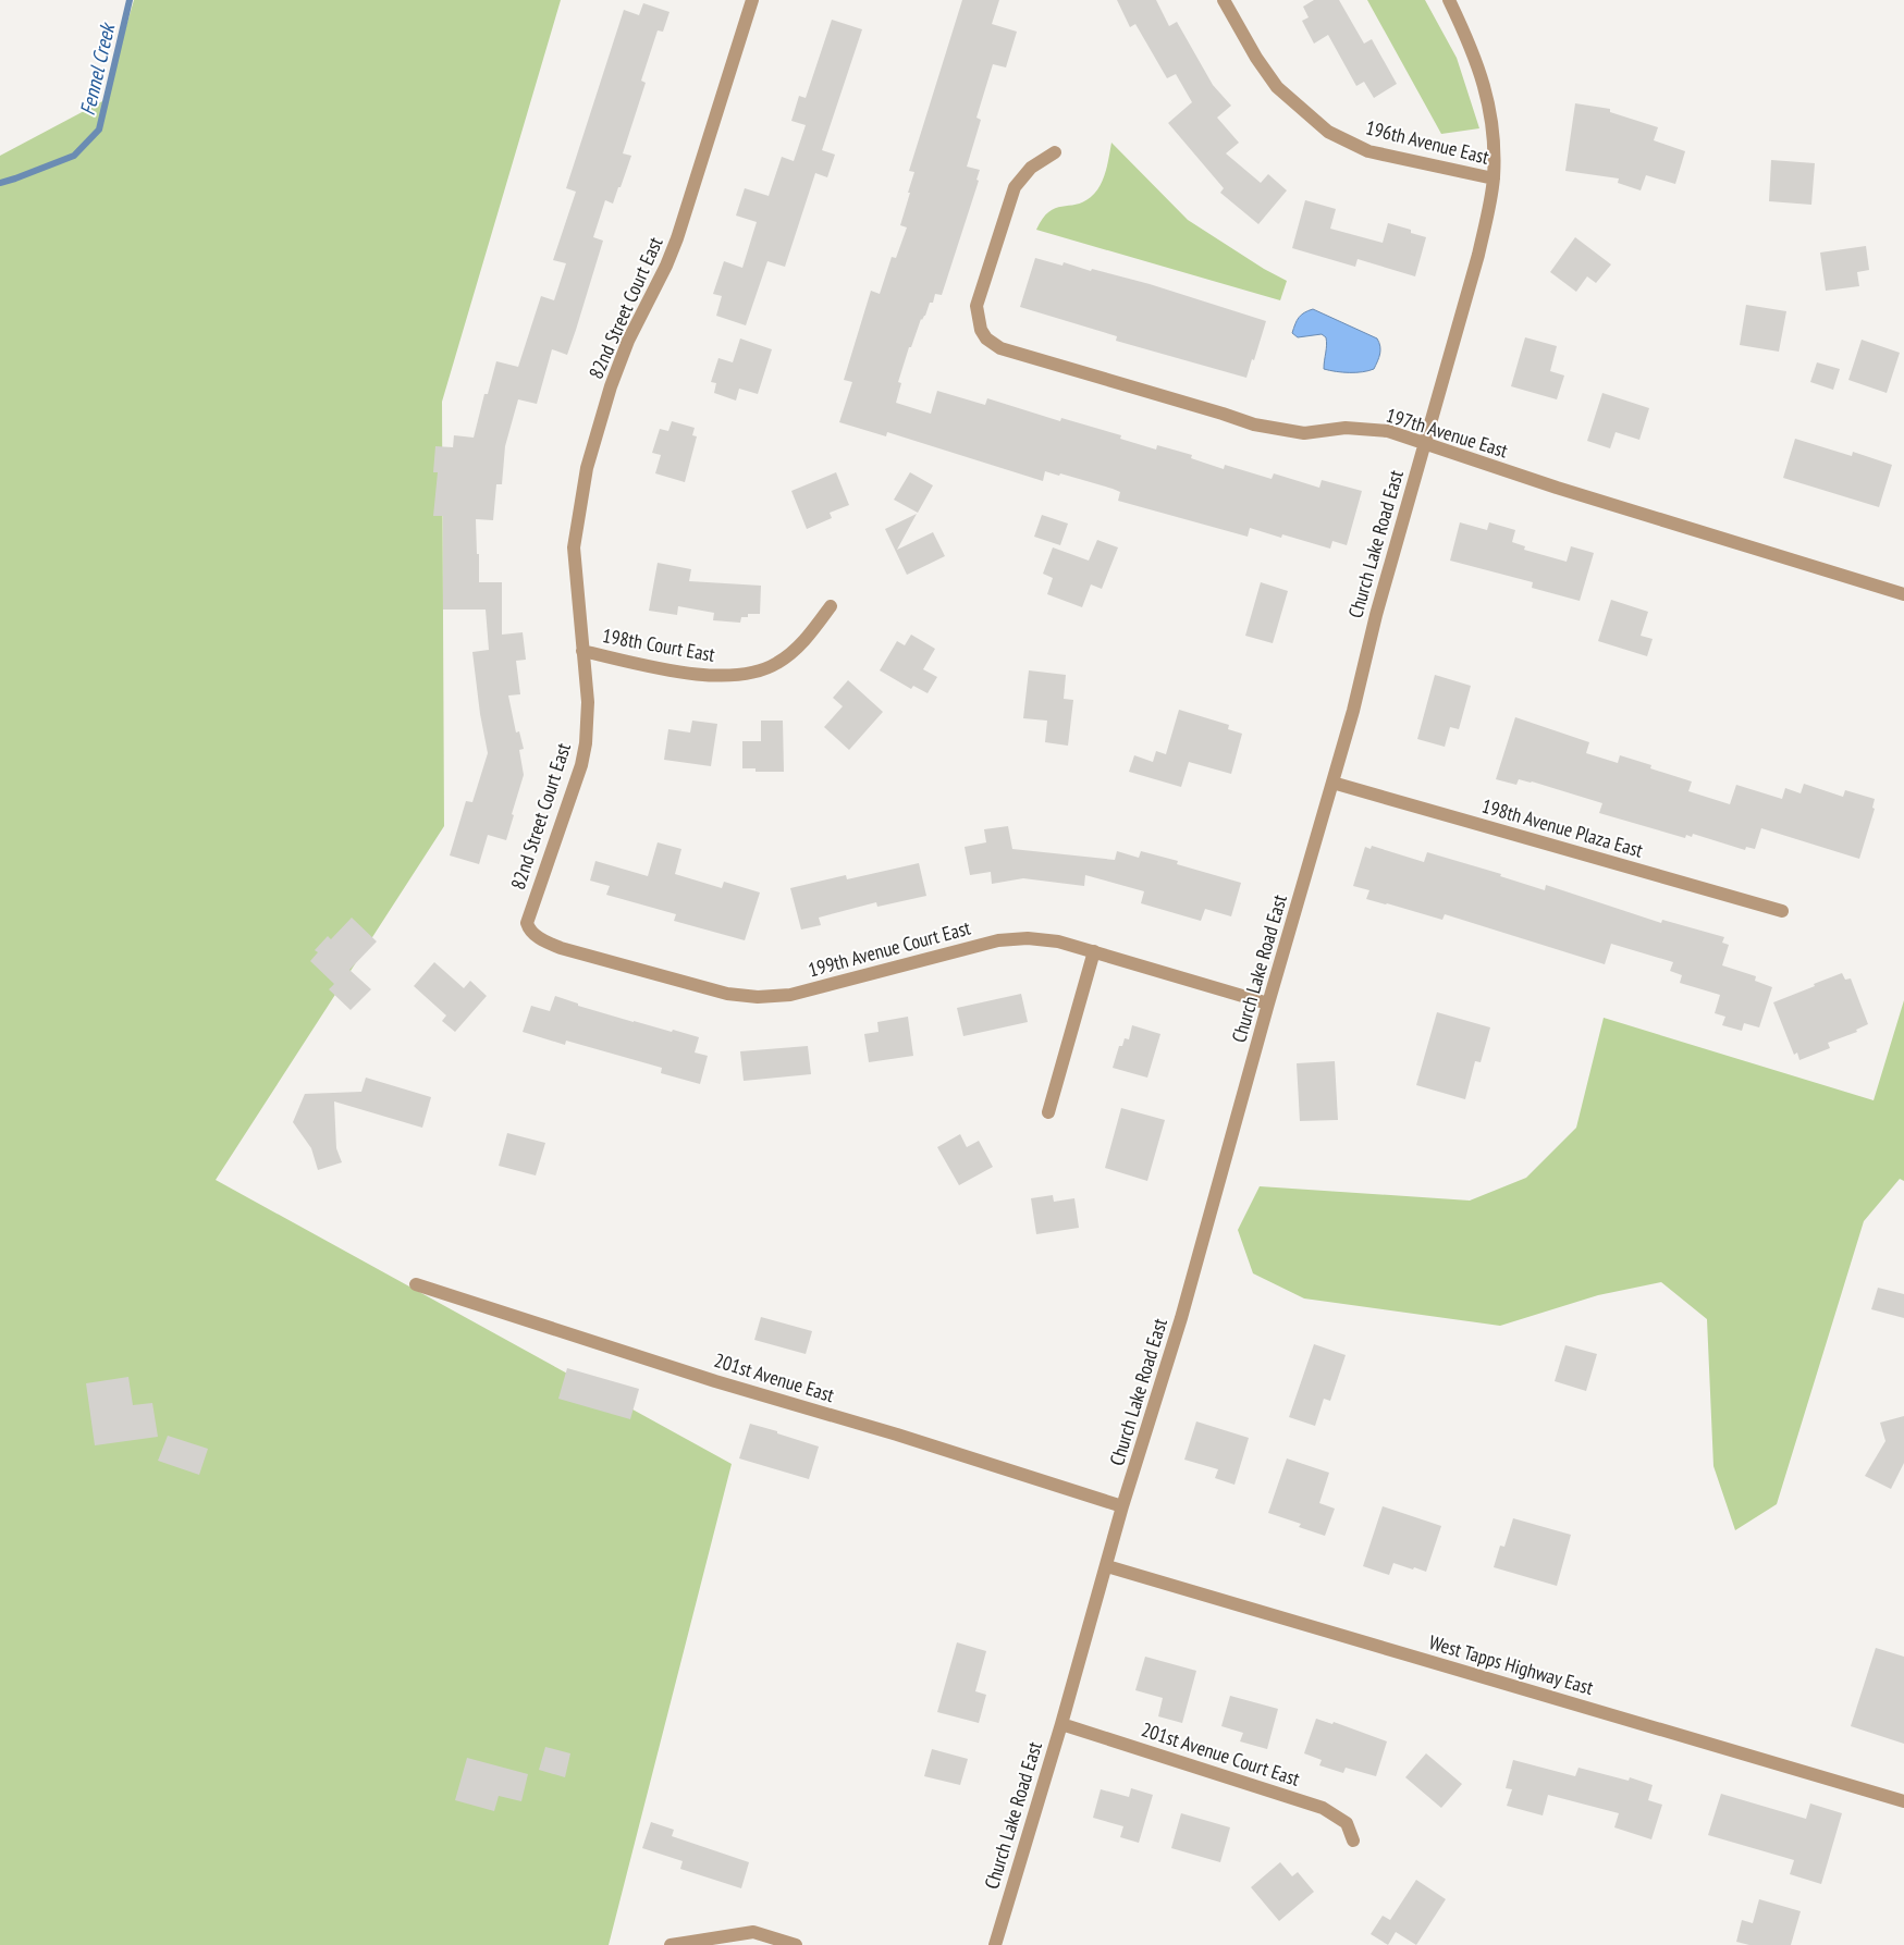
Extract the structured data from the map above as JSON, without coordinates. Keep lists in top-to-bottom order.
{
  "streets": {
    "street": [
      "196th Avenue East",
      "82nd Street Court East",
      "197th Avenue East",
      "Church Lake Road East",
      "198th Court East",
      "198th Avenue Plaza East",
      "199th Avenue Court East",
      "201st Avenue East",
      "West Tapps Highway East",
      "201st Avenue Court East"
    ]
  },
  "crossings": [
    ["196th Avenue East", "Church Lake Road East"],
    ["82nd Street Court East", "198th Court East"],
    ["82nd Street Court East", "199th Avenue Court East"],
    ["197th Avenue East", "Church Lake Road East"],
    ["Church Lake Road East", "198th Avenue Plaza East"],
    ["Church Lake Road East", "199th Avenue Court East"],
    ["Church Lake Road East", "201st Avenue East"],
    ["Church Lake Road East", "West Tapps Highway East"],
    ["Church Lake Road East", "201st Avenue Court East"]
  ],
  "water": ["Fennel Creek"]
}
